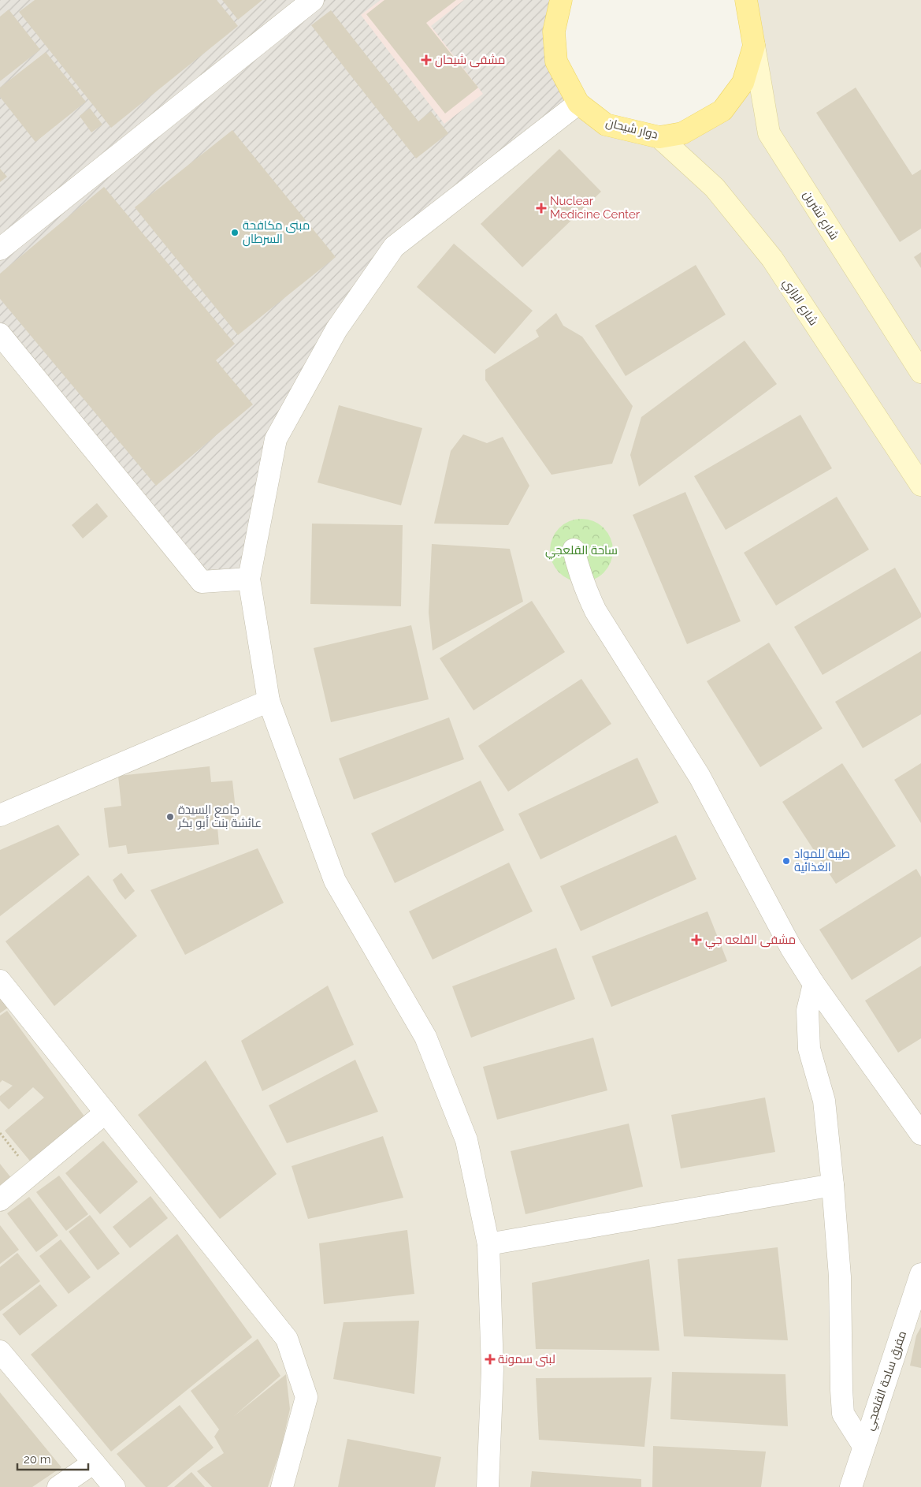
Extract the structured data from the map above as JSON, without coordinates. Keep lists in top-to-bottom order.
{
  "streets": {
    "main road": ["دوار شيحان", "شارع تشرين", "شارع الرازي"],
    "street": ["مفرق ساحة القلعجي"]
  },
  "crossings": [
    ["دوار شيحان", "شارع تشرين"],
    ["دوار شيحان", "شارع الرازي"]
  ],
  "parks": ["ساحة القلعجي"],
  "places": {
    "health": [
      "مشفى شيحان",
      "Nuclear Medicine Center",
      "مشفى القلعه جي",
      "لبنى سمونة"
    ],
    "other": ["مبنى مكافحة السرطان", "جامع السيدة عائشة بنت أبو بكر", "طيبة للمواد الغذائية"]
  },
  "scale_bar": "20 m"
}
